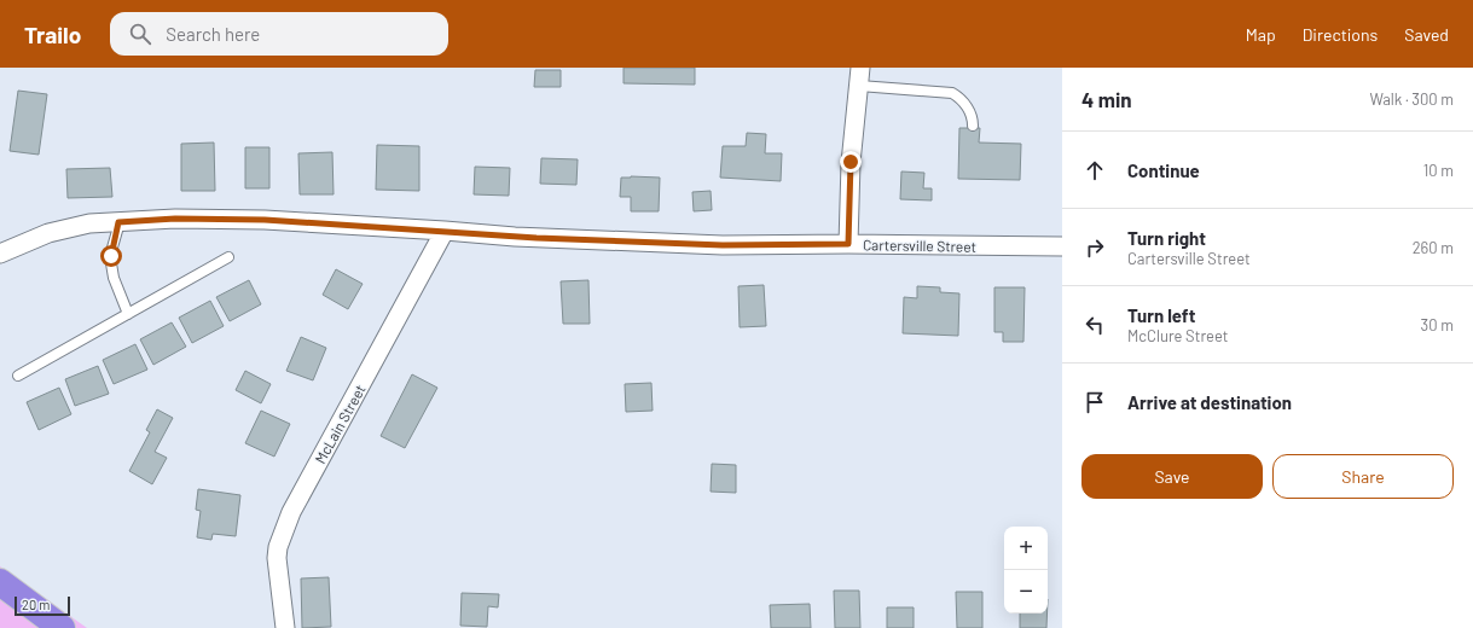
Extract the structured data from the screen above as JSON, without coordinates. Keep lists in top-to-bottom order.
{
  "streets": {
    "street": ["Cartersville Street", "McLain Street"]
  },
  "crossings": [
    ["Cartersville Street", "McLain Street"]
  ],
  "scale_bar": "20 m",
  "page": {
    "header": "Trailo",
    "search": "Search here",
    "nav": ["Map", "Directions", "Saved"],
    "heading": ["4 min", "Walk · 300 m"],
    "list": [
      ["Continue", "10 m"],
      ["Turn right", "Cartersville Street", "260 m"],
      ["Turn left", "McClure Street", "30 m"],
      "Arrive at destination"
    ],
    "buttons": ["Save", "Share"],
    "map_buttons": ["+", "−"],
    "scale": "20 m"
  }
}
